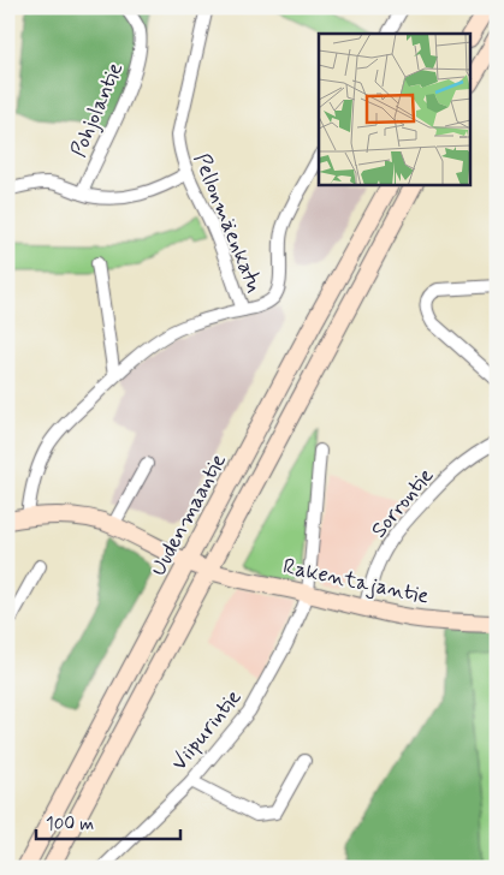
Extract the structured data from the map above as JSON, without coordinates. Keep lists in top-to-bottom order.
{
  "streets": {
    "main road": ["Uudenmaantie", "Rakentajantie"],
    "street": [
      "Pohjolantie",
      "Pellonmäenkatu",
      "Sorrontie",
      "Viipurintie"
    ]
  },
  "crossings": [
    ["Sorrontie", "Rakentajantie"],
    ["Uudenmaantie", "Rakentajantie"],
    ["Rakentajantie", "Viipurintie"]
  ],
  "scale_bar": "100 m"
}
